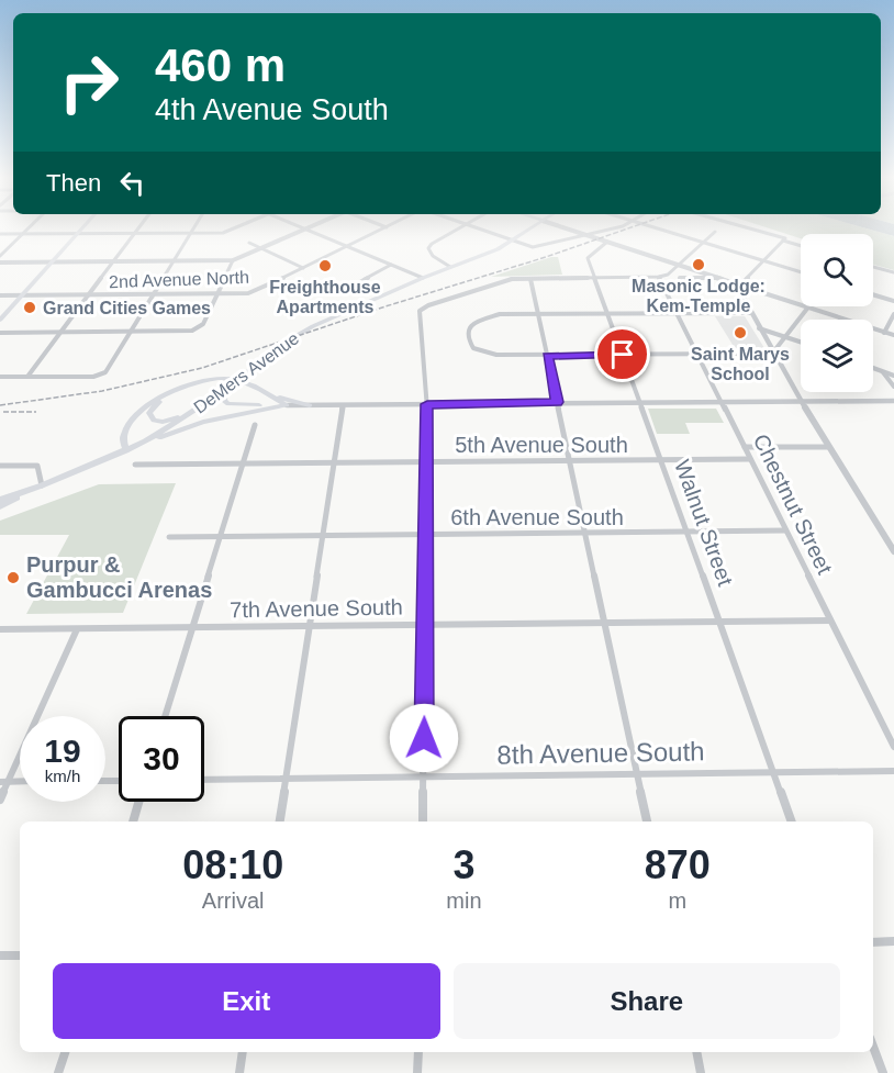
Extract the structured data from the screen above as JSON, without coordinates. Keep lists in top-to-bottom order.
{
  "streets": {
    "main road": ["DeMers Avenue"],
    "street": [
      "2nd Avenue North",
      "5th Avenue South",
      "Chestnut Street",
      "6th Avenue South",
      "Walnut Street",
      "7th Avenue South",
      "8th Avenue South"
    ]
  },
  "crossings": [
    ["5th Avenue South", "Chestnut Street"],
    ["5th Avenue South", "Walnut Street"],
    ["Chestnut Street", "6th Avenue South"],
    ["Chestnut Street", "7th Avenue South"],
    ["6th Avenue South", "Walnut Street"],
    ["Walnut Street", "7th Avenue South"],
    ["Walnut Street", "8th Avenue South"]
  ],
  "places": [
    "Masonic Lodge: Kem-Temple",
    "Freighthouse Apartments",
    "Grand Cities Games",
    "Saint Marys School",
    "Purpur & Gambucci Arenas"
  ],
  "page": {
    "turn": ["460 m", "4th Avenue South"],
    "then": "Then",
    "speed": "19 km/h",
    "limit": "30",
    "eta": [
      "08:10",
      "Arrival",
      "3",
      "min",
      "870",
      "m"
    ],
    "buttons": ["Exit", "Share"]
  }
}
